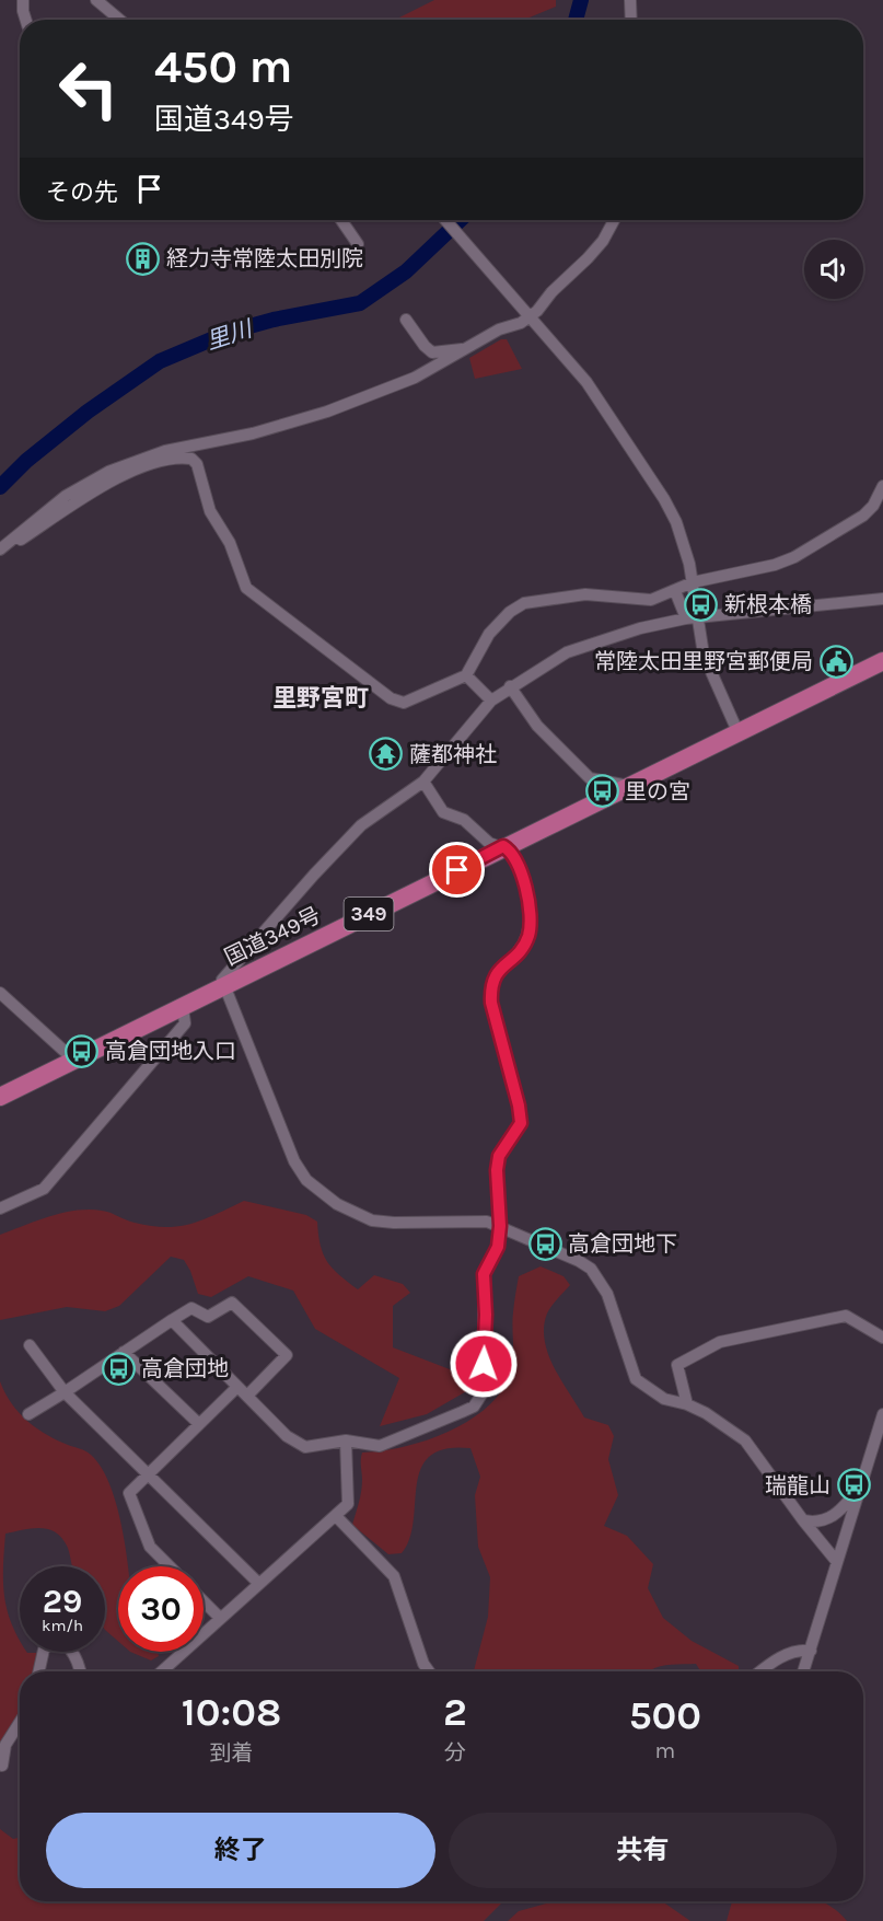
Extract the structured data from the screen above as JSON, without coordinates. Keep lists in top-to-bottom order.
{
  "streets": {
    "highway": ["349", "国道349号"]
  },
  "districts": ["里野宮町"],
  "water": ["里川"],
  "places": {
    "building": ["経力寺常陸太田別院"],
    "bus stop": [
      "新根本橋",
      "里の宮",
      "高倉団地入口",
      "高倉団地下",
      "高倉団地",
      "瑞龍山"
    ],
    "public building": ["常陸太田里野宮郵便局"],
    "temple": ["薩都神社"]
  },
  "page": {
    "turn": ["450 m", "国道349号"],
    "then": "その先",
    "speed": "29 km/h",
    "limit": "30",
    "eta": [
      "10:08",
      "到着",
      "2",
      "分",
      "500",
      "m"
    ],
    "buttons": ["終了", "共有"]
  }
}
